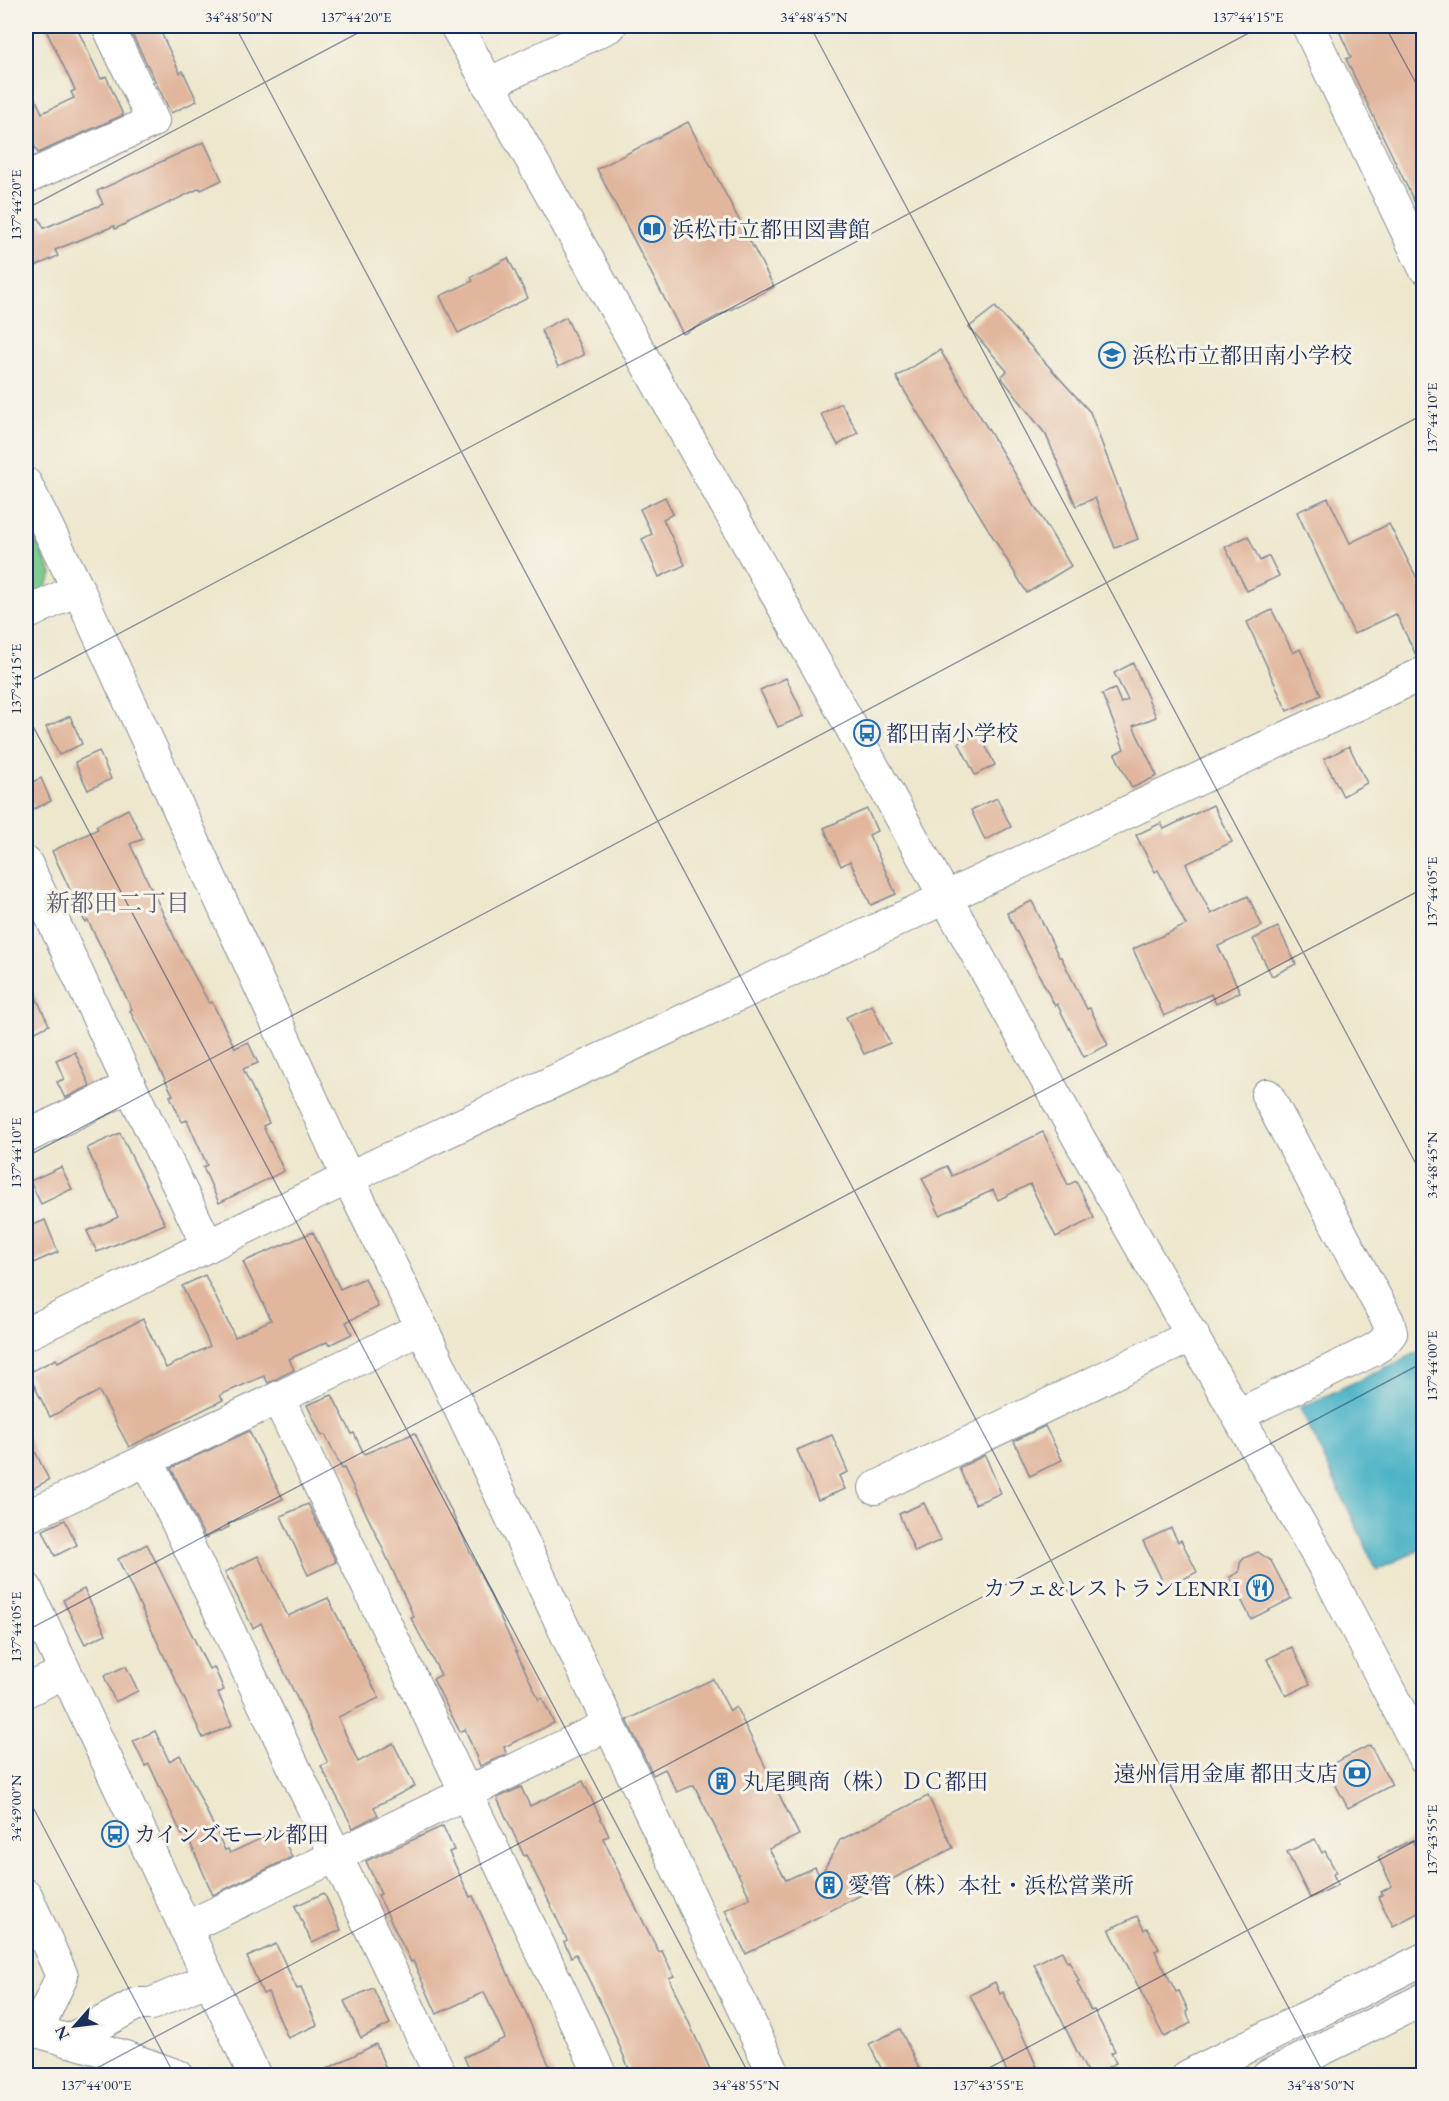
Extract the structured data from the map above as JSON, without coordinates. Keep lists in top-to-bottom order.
{
  "districts": ["新都田二丁目"],
  "places": {
    "library": ["浜松市立都田図書館"],
    "school or university": ["浜松市立都田南小学校"],
    "bus stop": ["都田南小学校", "カインズモール都田"],
    "restaurant": ["カフェ&レストランLENRI"],
    "bank": ["遠州信用金庫 都田支店"],
    "building": ["丸尾興商（株） ＤＣ都田", "愛管（株）本社・浜松営業所"]
  },
  "north": "bottom left",
  "coordinates": [
    "34°48'50\"N",
    "137°44'20\"E",
    "34°48'45\"N",
    "137°44'15\"E",
    "137°44'10\"E",
    "137°44'05\"E",
    "137°44'00\"E",
    "34°49'00\"N",
    "137°43'55\"E",
    "34°48'55\"N"
  ]
}
